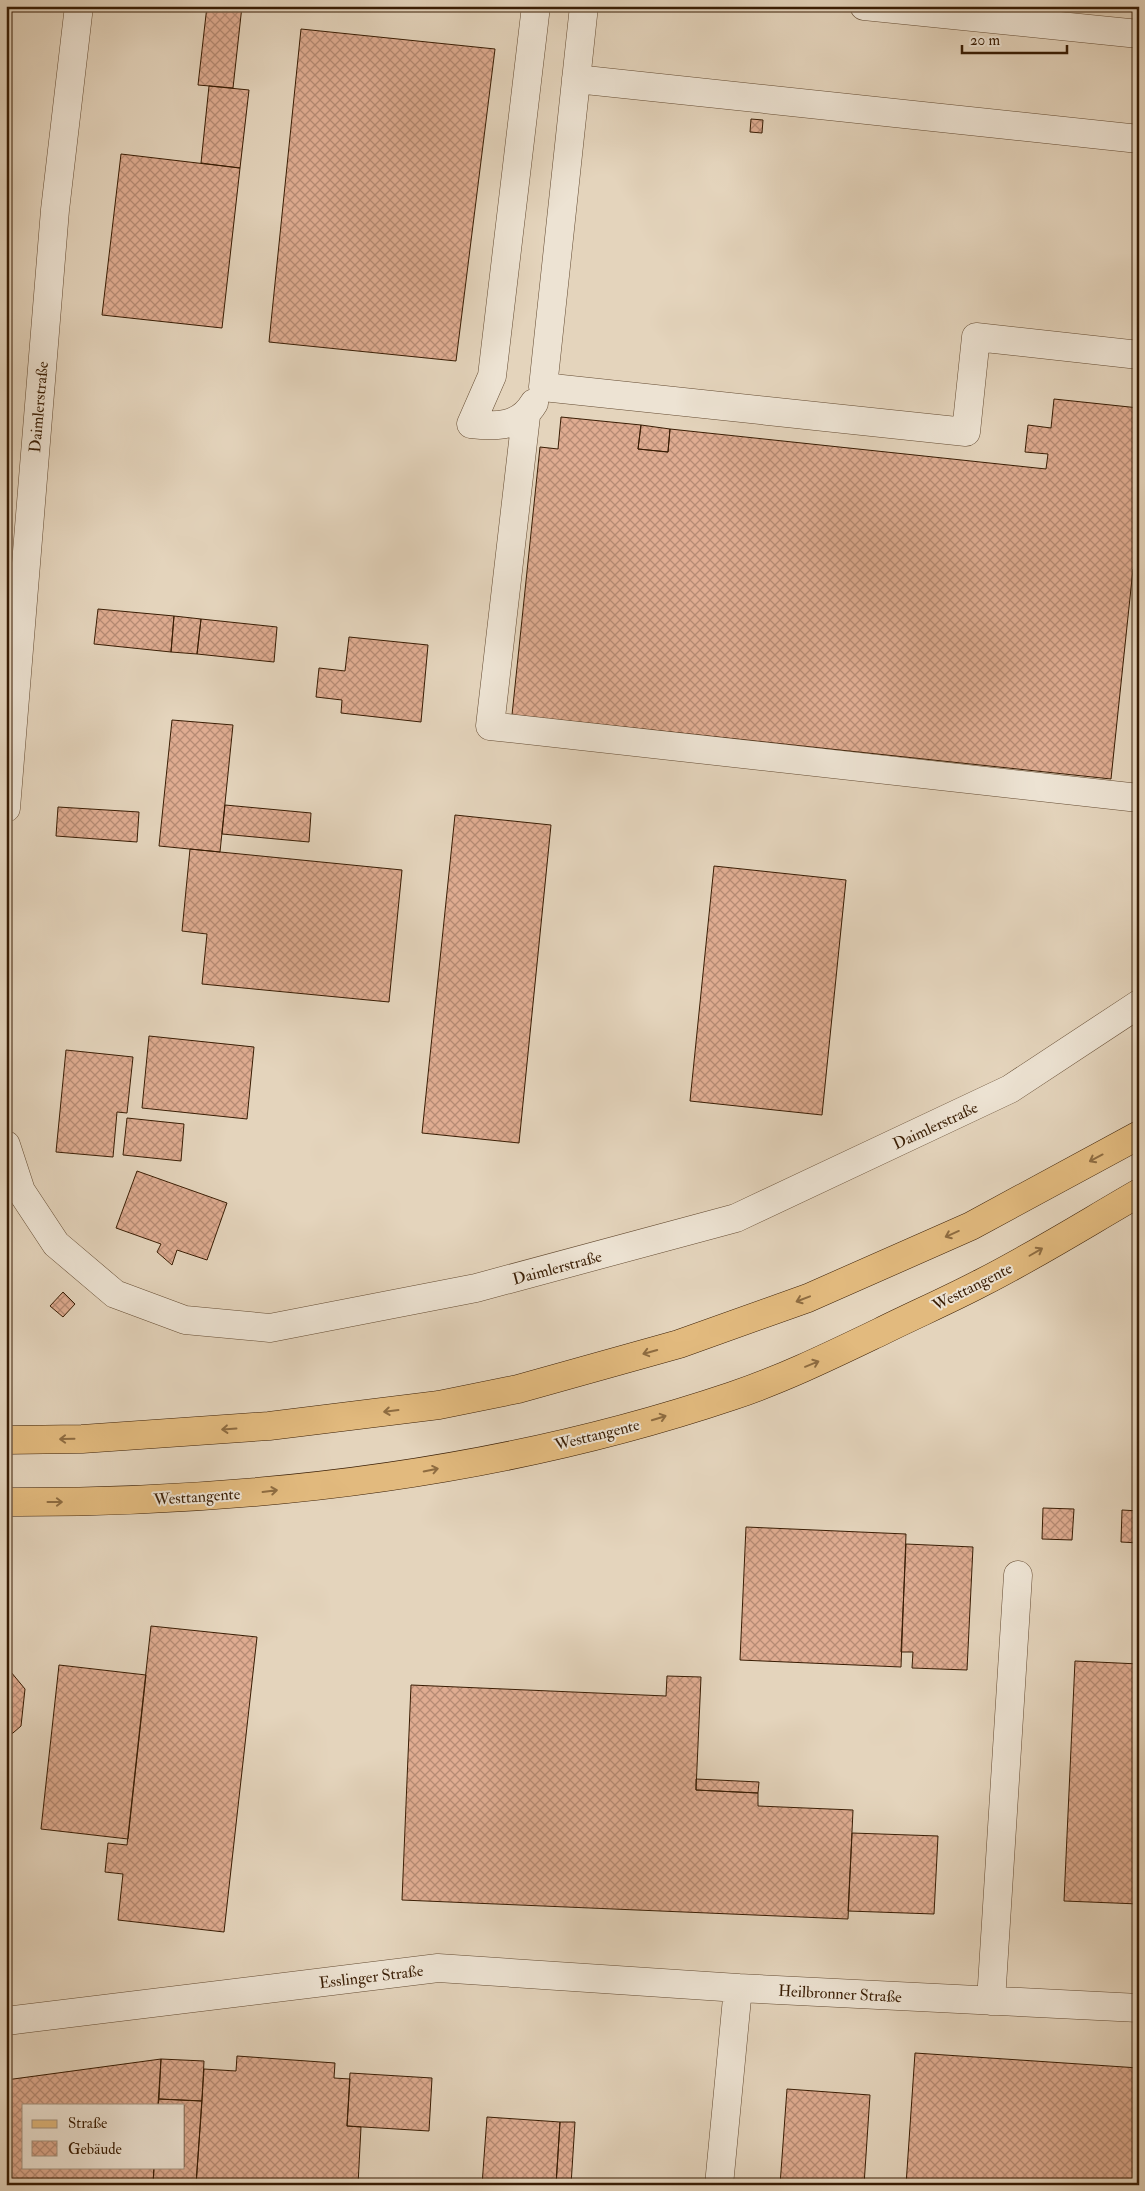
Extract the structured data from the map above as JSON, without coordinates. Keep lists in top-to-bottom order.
{
  "streets": {
    "main road": ["Westtangente"],
    "street": ["Daimlerstraße", "Esslinger Straße", "Heilbronner Straße"]
  },
  "crossings": [
    ["Esslinger Straße", "Heilbronner Straße"]
  ],
  "legend": ["Straße", "Gebäude"],
  "scale_bar": "20 m"
}
